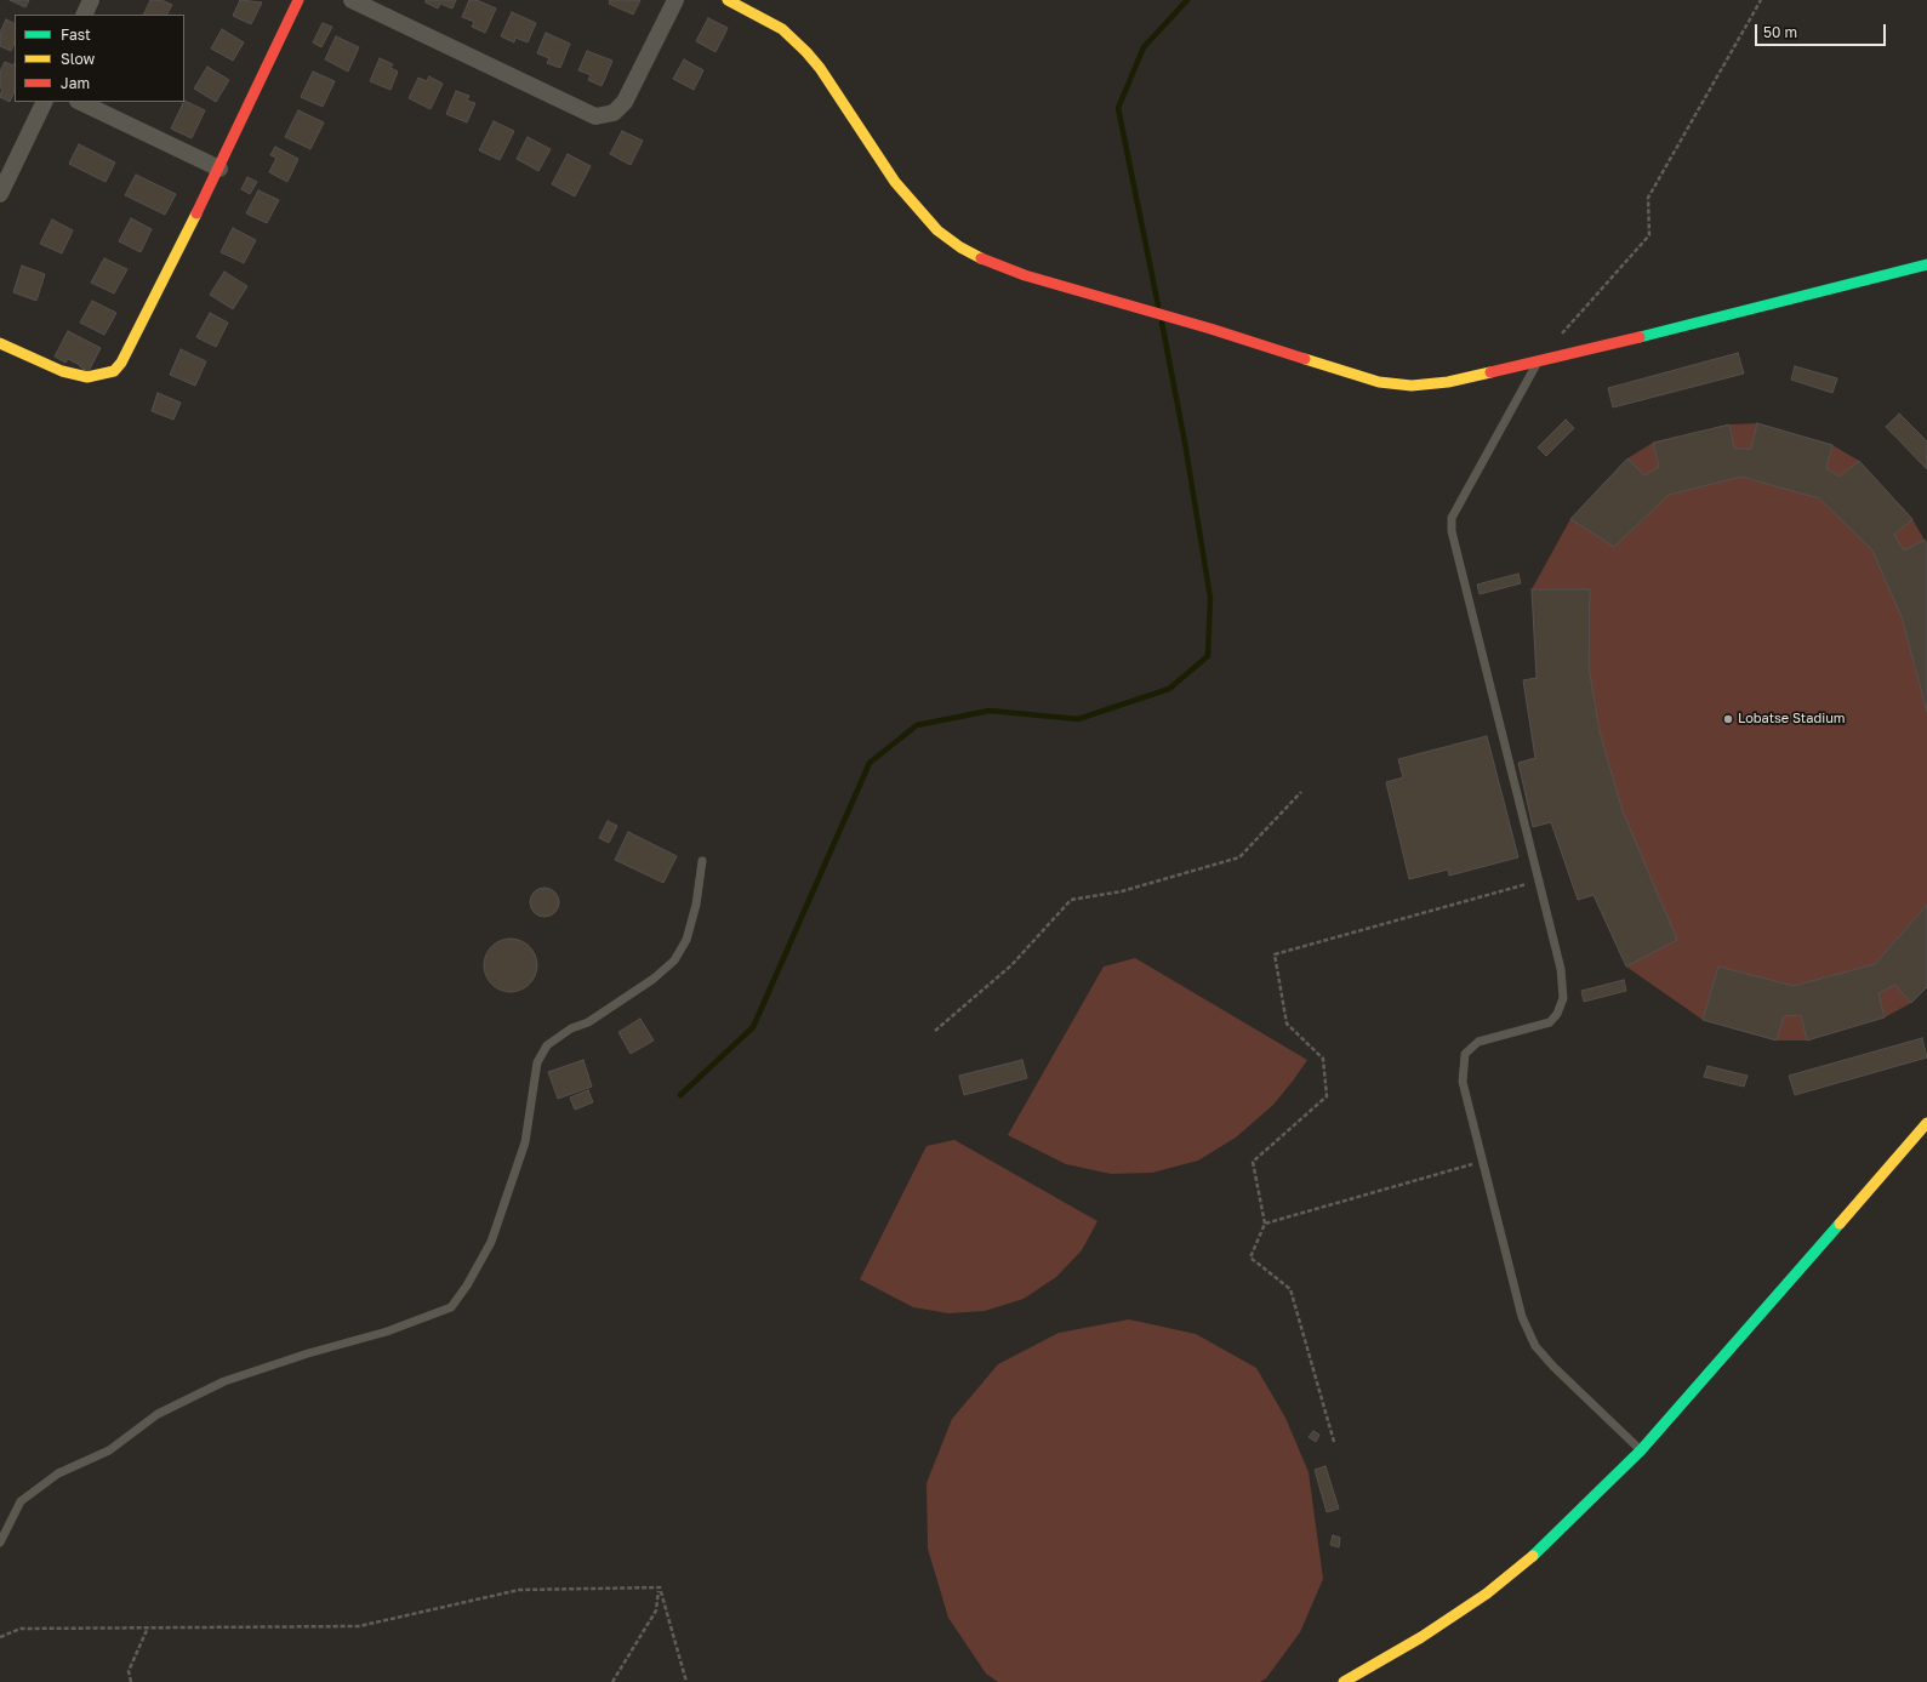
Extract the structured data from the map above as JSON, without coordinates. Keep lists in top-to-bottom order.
{
  "places": ["Lobatse Stadium"],
  "legend": ["Fast", "Slow", "Jam"],
  "scale_bar": "50 m"
}
